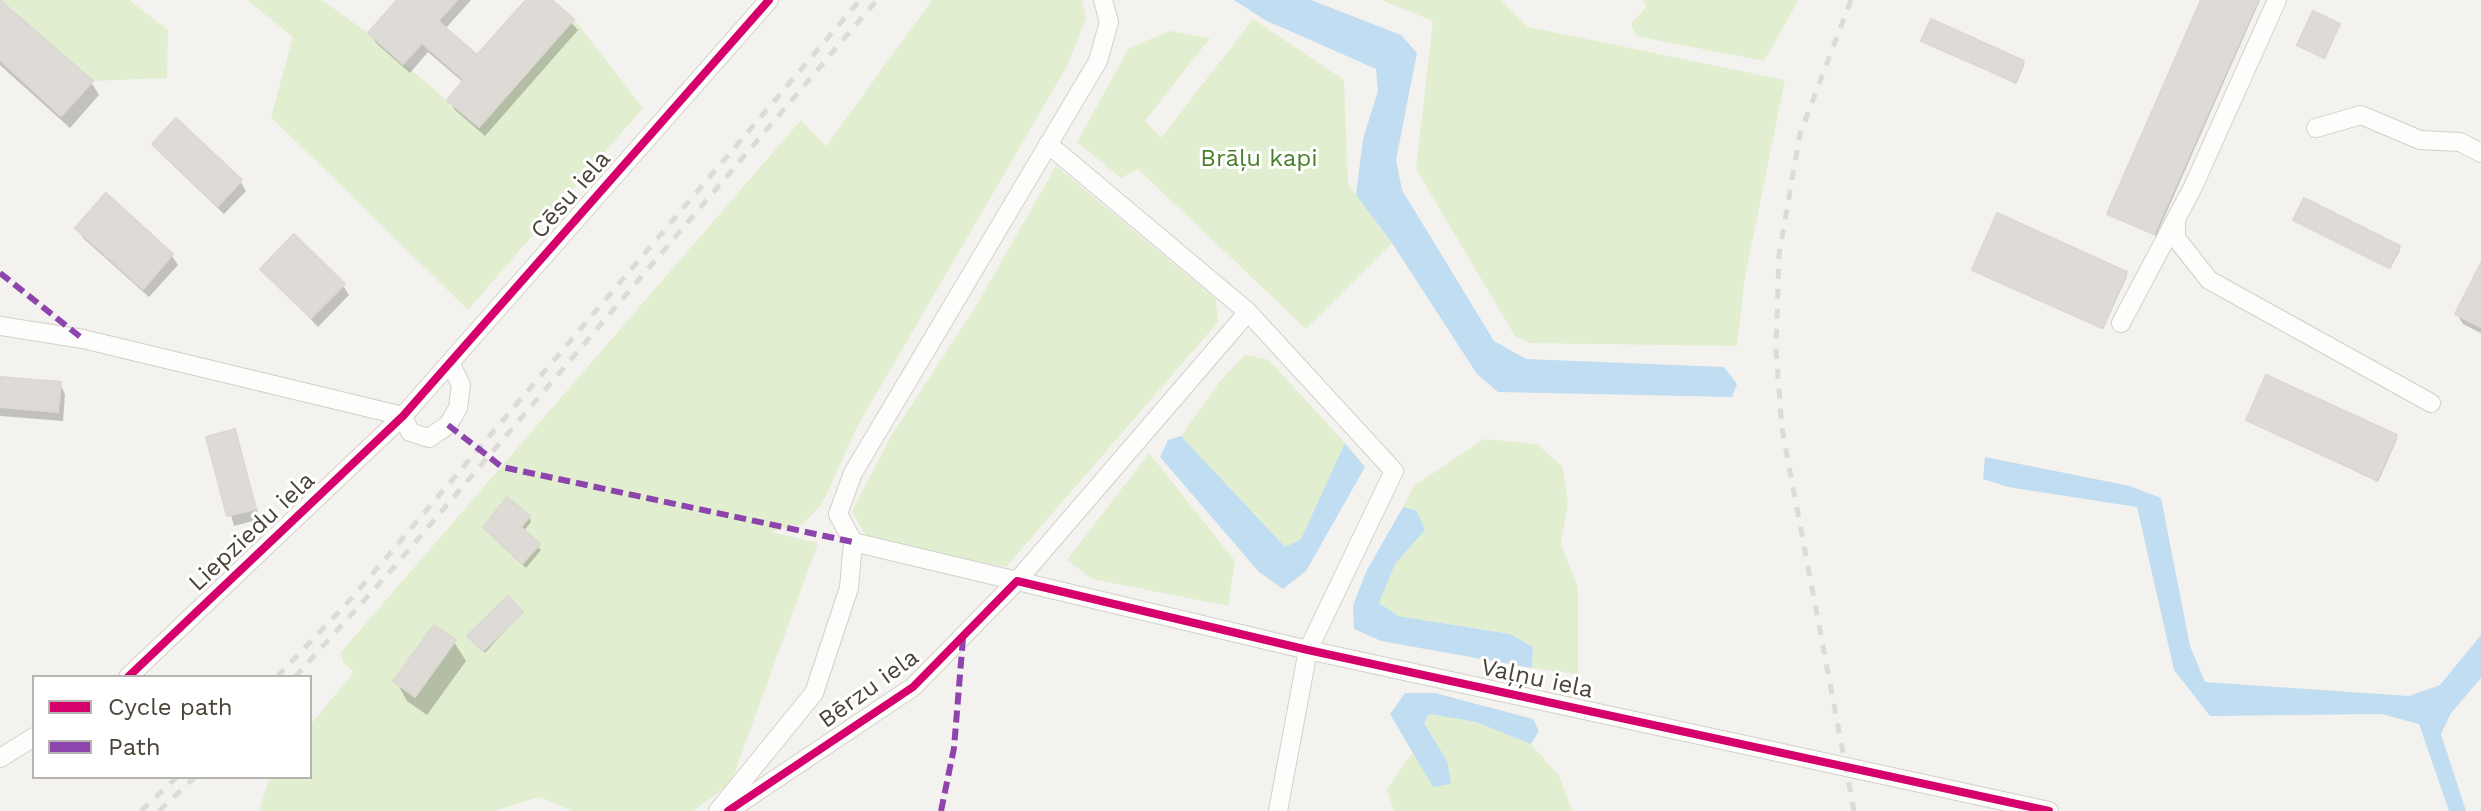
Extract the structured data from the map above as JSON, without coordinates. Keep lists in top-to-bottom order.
{
  "streets": {
    "street": [
      "Cēsu iela",
      "Liepziedu iela",
      "Vaļņu iela",
      "Bērzu iela"
    ]
  },
  "crossings": [
    ["Cēsu iela", "Liepziedu iela"],
    ["Vaļņu iela", "Bērzu iela"]
  ],
  "parks": ["Brāļu kapi"],
  "legend": ["Cycle path", "Path"]
}
